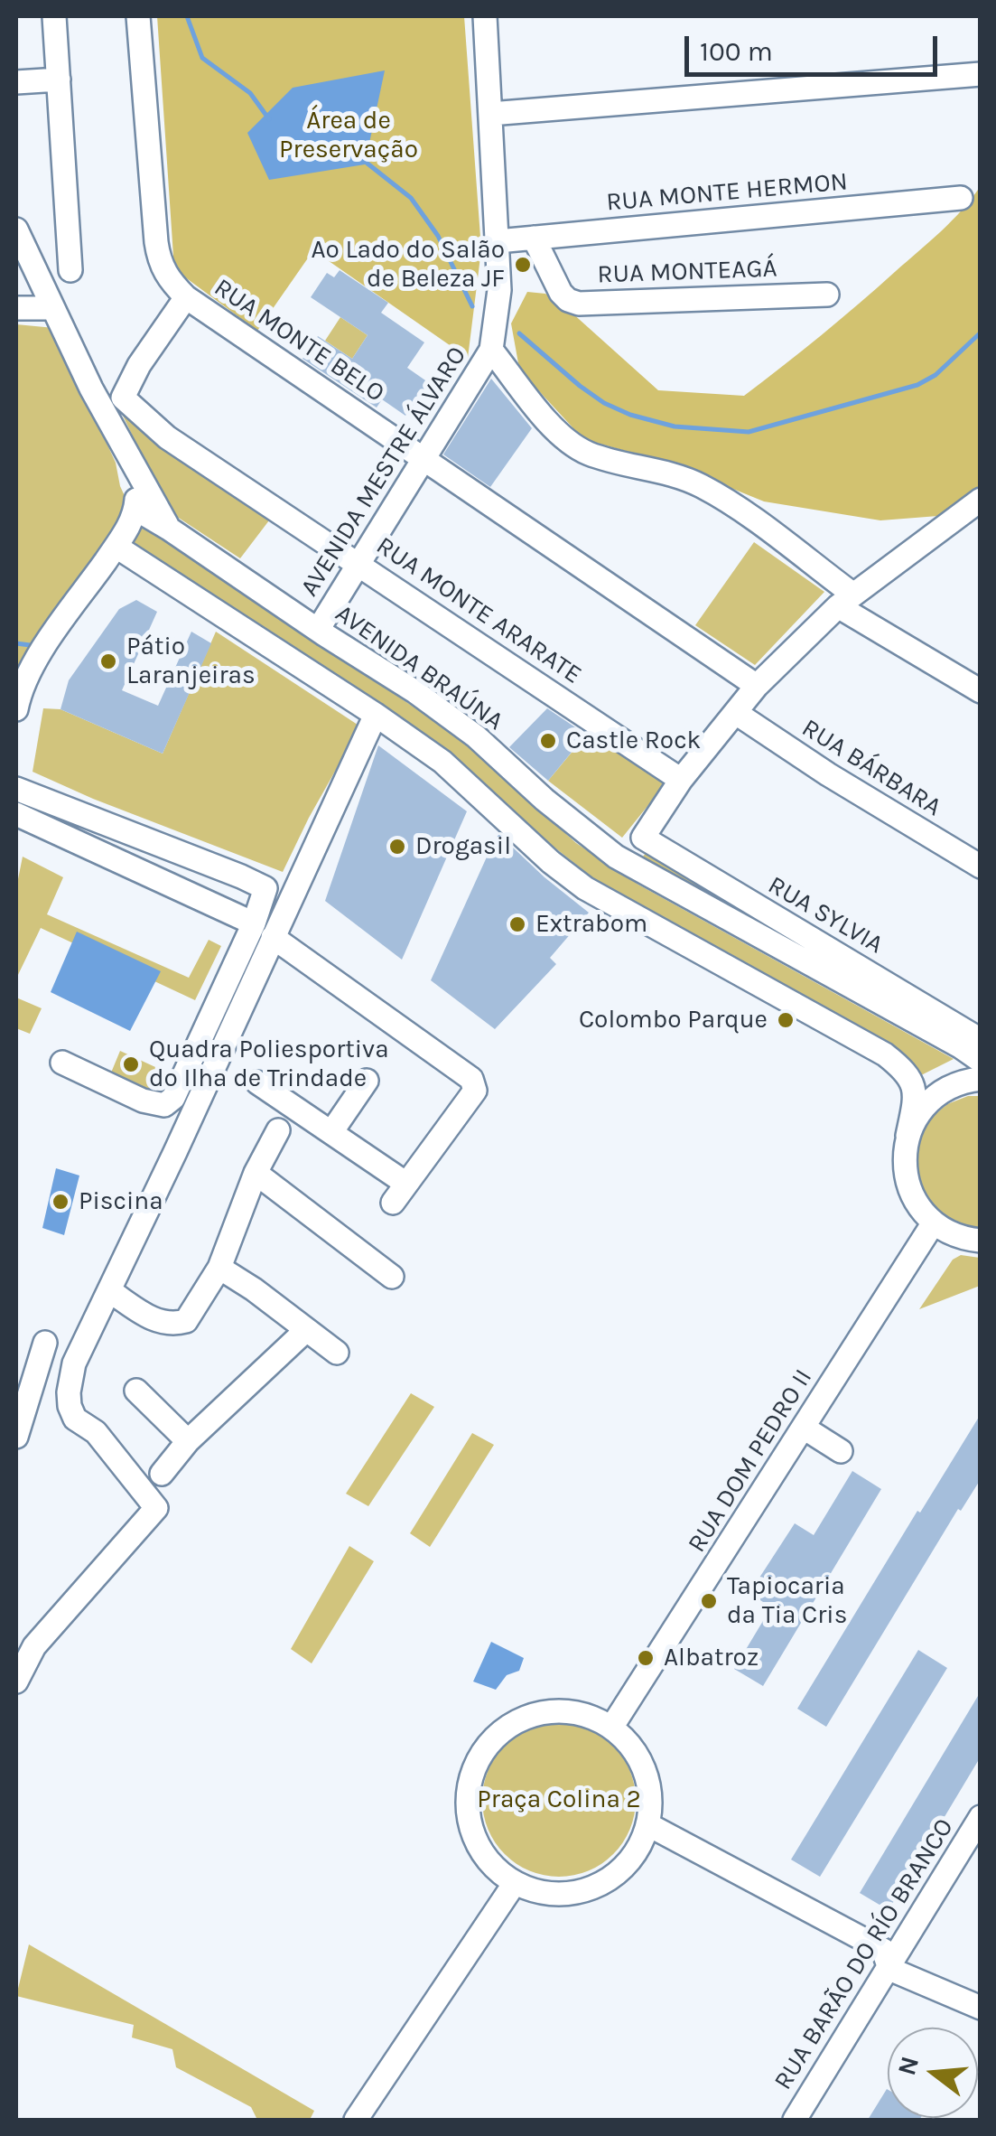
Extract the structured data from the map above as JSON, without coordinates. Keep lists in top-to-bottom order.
{
  "streets": {
    "street": [
      "RUA MONTE HERMON",
      "RUA MONTEAGÁ",
      "RUA MONTE BELO",
      "AVENIDA MESTRE ÁLVARO",
      "RUA MONTE ARARATE",
      "AVENIDA BRAÚNA",
      "RUA BÁRBARA",
      "RUA SYLVIA",
      "RUA DOM PEDRO II",
      "RUA BARÃO DO RÍO BRANCO"
    ]
  },
  "crossings": [
    ["RUA MONTE HERMON", "RUA MONTEAGÁ"],
    ["RUA MONTE HERMON", "AVENIDA MESTRE ÁLVARO"],
    ["RUA MONTE BELO", "AVENIDA MESTRE ÁLVARO"],
    ["RUA MONTE BELO", "RUA MONTE ARARATE"],
    ["AVENIDA MESTRE ÁLVARO", "RUA MONTE ARARATE"],
    ["AVENIDA MESTRE ÁLVARO", "AVENIDA BRAÚNA"],
    ["RUA MONTE ARARATE", "RUA SYLVIA"]
  ],
  "parks": ["Área de Preservação", "Praça Colina 2"],
  "places": [
    "Ao Lado do Salão de Beleza JF",
    "Pátio Laranjeiras",
    "Castle Rock",
    "Drogasil",
    "Extrabom",
    "Colombo Parque",
    "Quadra Poliesportiva do Ilha de Trindade",
    "Piscina",
    "Tapiocaria da Tia Cris",
    "Albatroz"
  ],
  "scale_bar": "100 m",
  "north": "left"
}
